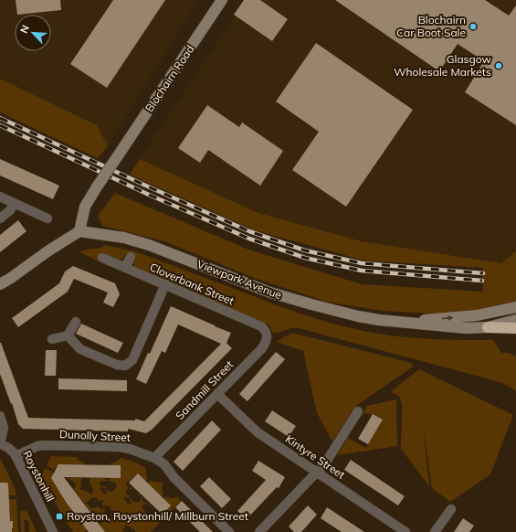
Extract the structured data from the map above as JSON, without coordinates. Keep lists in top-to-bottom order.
{
  "streets": {
    "street": [
      "Blochairn Road",
      "Viewpark Avenue",
      "Cloverbank Street",
      "Sandmill Street",
      "Dunolly Street",
      "Kintyre Street",
      "Roystonhill"
    ]
  },
  "crossings": [
    ["Blochairn Road", "Viewpark Avenue"],
    ["Cloverbank Street", "Sandmill Street"],
    ["Sandmill Street", "Dunolly Street"],
    ["Sandmill Street", "Kintyre Street"],
    ["Dunolly Street", "Roystonhill"]
  ],
  "places": {
    "other": ["Blochairn Car Boot Sale", "Glasgow Wholesale Markets"],
    "transit": ["Royston, Roystonhill/ Millburn Street"]
  },
  "north": "top left"
}
